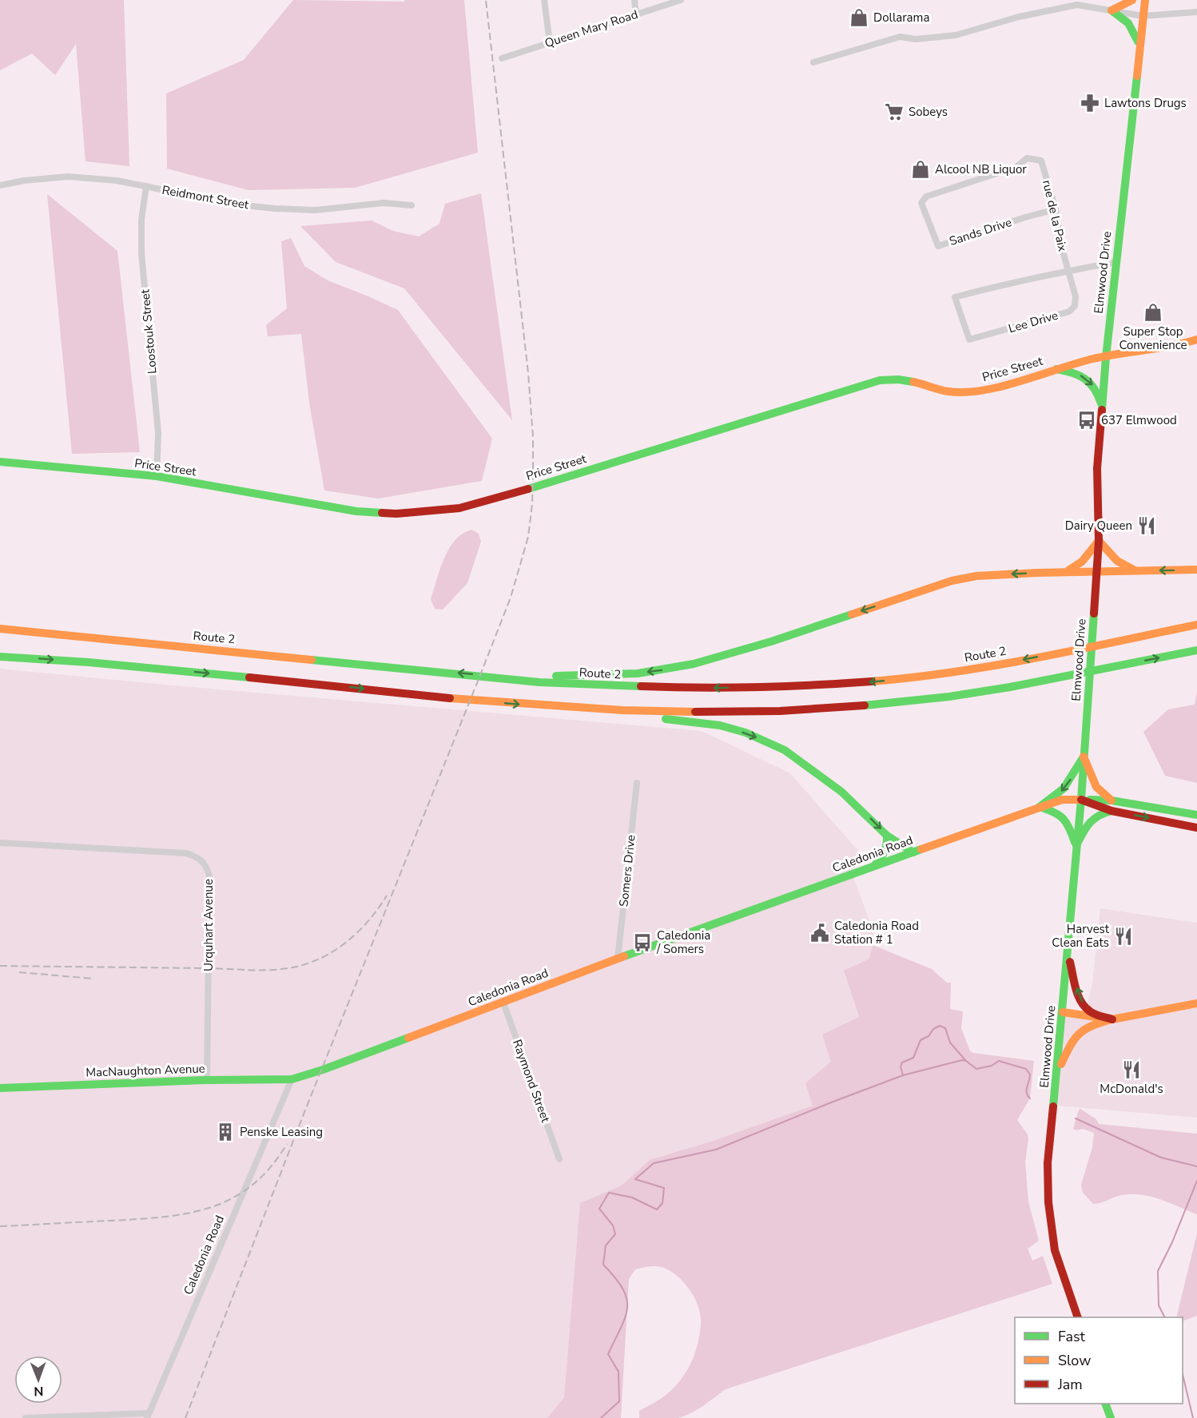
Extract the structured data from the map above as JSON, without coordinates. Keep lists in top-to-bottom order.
{
  "streets": {
    "main road": [
      "Elmwood Drive",
      "Price Street",
      "Route 2",
      "Caledonia Road",
      "MacNaughton Avenue"
    ],
    "street": [
      "Queen Mary Road",
      "Reidmont Street",
      "rue de la Paix",
      "Sands Drive",
      "Lee Drive",
      "Loostouk Street",
      "Somers Drive",
      "Urquhart Avenue",
      "Raymond Street"
    ]
  },
  "crossings": [
    ["Reidmont Street", "Loostouk Street"],
    ["rue de la Paix", "Sands Drive"],
    ["rue de la Paix", "Lee Drive"],
    ["Elmwood Drive", "Price Street"],
    ["Elmwood Drive", "Caledonia Road"],
    ["Loostouk Street", "Price Street"],
    ["Caledonia Road", "Somers Drive"],
    ["Caledonia Road", "MacNaughton Avenue"],
    ["Caledonia Road", "Raymond Street"],
    ["Urquhart Avenue", "MacNaughton Avenue"]
  ],
  "places": {
    "shop": ["Dollarama", "Alcool NB Liquor", "Super Stop Convenience"],
    "pharmacy": ["Lawtons Drugs"],
    "supermarket": ["Sobeys"],
    "bus stop": ["637 Elmwood", "Caledonia / Somers"],
    "restaurant": ["Dairy Queen", "Harvest Clean Eats", "McDonald's"],
    "public building": ["Caledonia Road Station # 1"],
    "building": ["Penske Leasing"]
  },
  "legend": ["Fast", "Slow", "Jam"],
  "north": "bottom"
}
